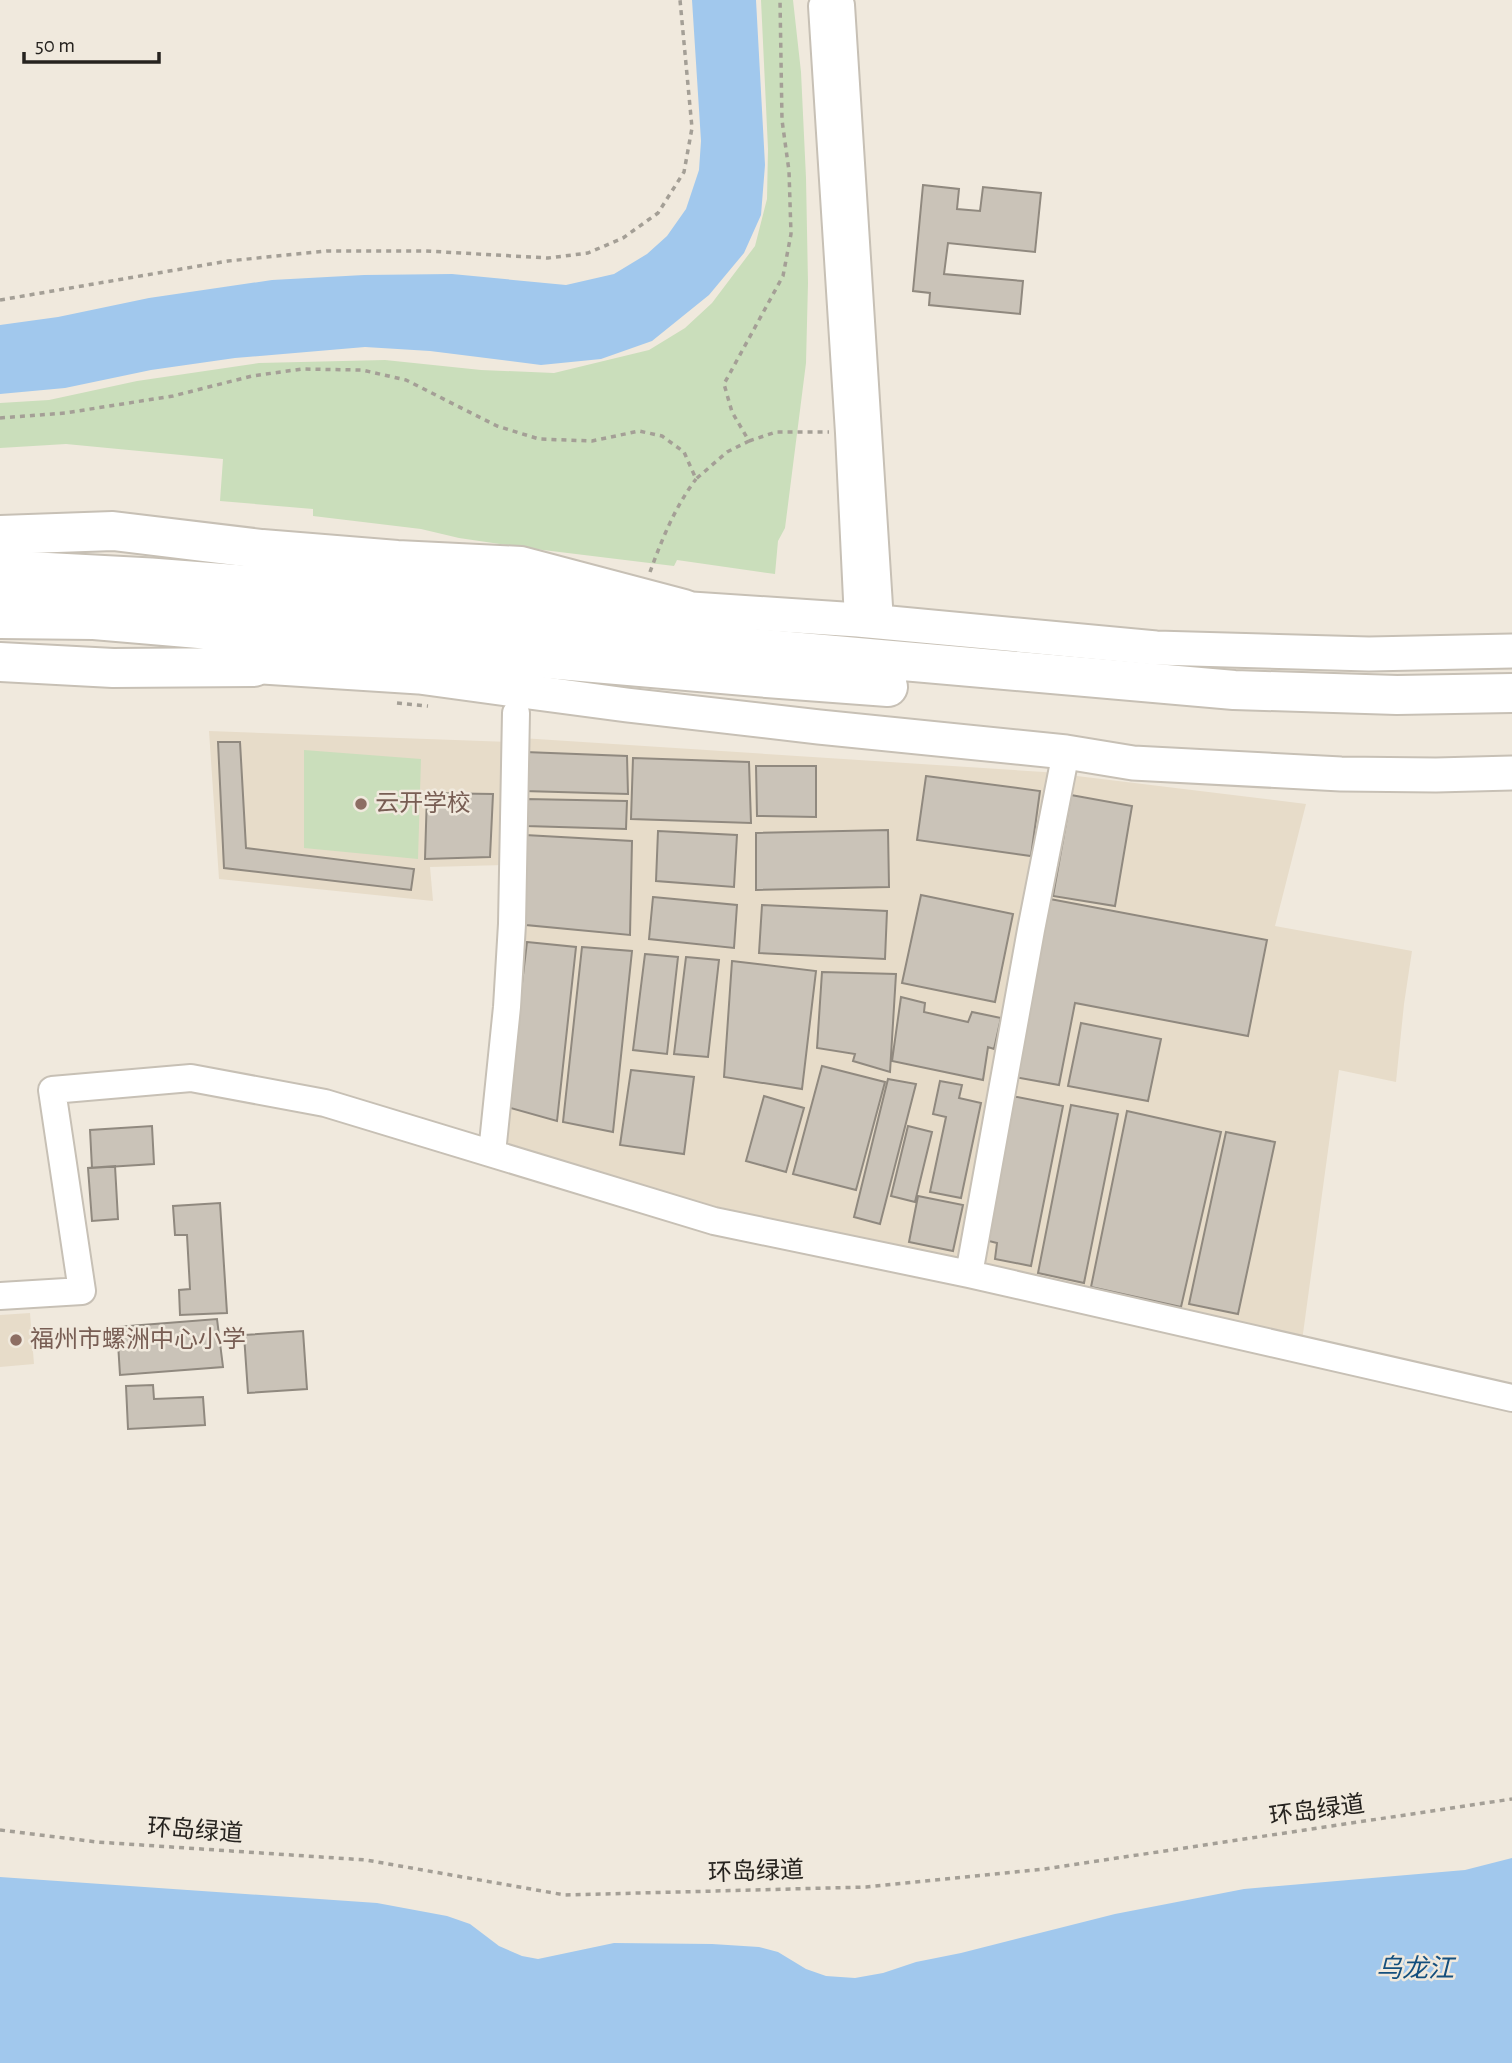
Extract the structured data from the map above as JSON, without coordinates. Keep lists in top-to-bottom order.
{
  "streets": {
    "path": ["环岛绿道"]
  },
  "water": ["乌龙江"],
  "places": ["云开学校", "福州市螺洲中心小学"],
  "scale_bar": "50 m"
}
